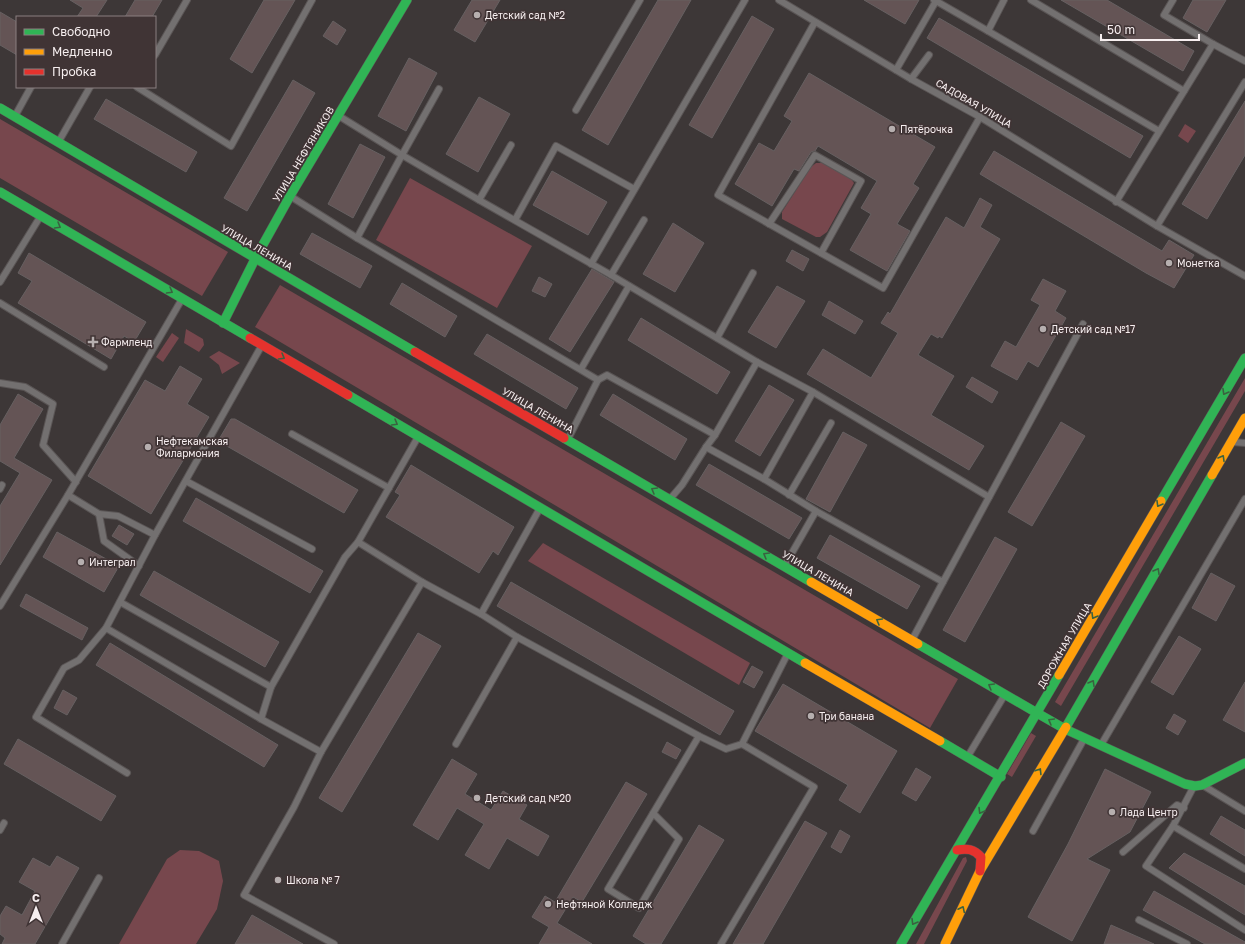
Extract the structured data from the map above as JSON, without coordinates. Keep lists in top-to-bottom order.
{
  "streets": {
    "main road": ["УЛИЦА НЕФТЯНИКОВ", "УЛИЦА ЛЕНИНА", "ДОРОЖНАЯ УЛИЦА"],
    "lane": ["САДОВАЯ УЛИЦА"]
  },
  "crossings": [
    ["УЛИЦА НЕФТЯНИКОВ", "УЛИЦА ЛЕНИНА"],
    ["УЛИЦА ЛЕНИНА", "ДОРОЖНАЯ УЛИЦА"]
  ],
  "places": {
    "other": [
      "Детский сад №2",
      "Пятёрочка",
      "Монетка",
      "Детский сад №17",
      "Нефтекамская Филармония",
      "Интеграл",
      "Три банана",
      "Детский сад №20",
      "Лада Центр",
      "Школа № 7",
      "Нефтяной Колледж"
    ],
    "health": ["Фармленд"]
  },
  "legend": ["Свободно", "Медленно", "Пробка"],
  "scale_bar": "50 m",
  "north": "top"
}
